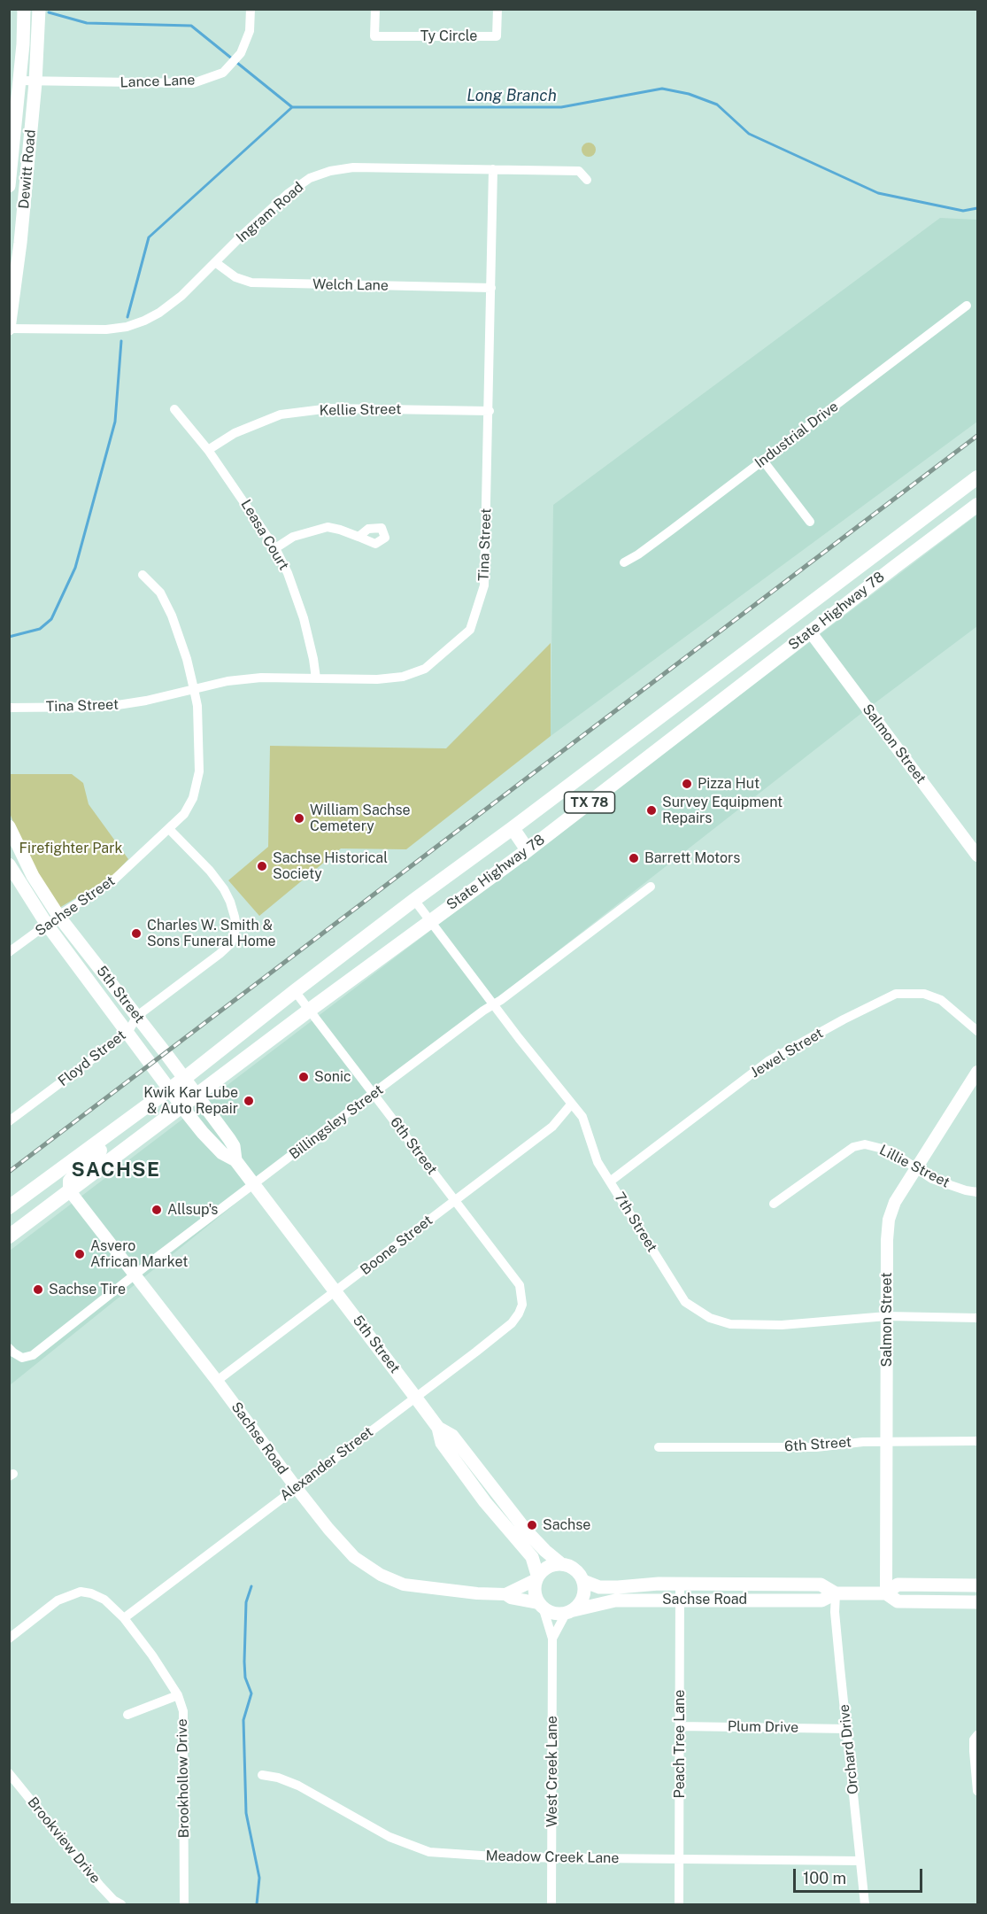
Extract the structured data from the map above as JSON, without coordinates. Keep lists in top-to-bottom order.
{
  "streets": {
    "main road": [
      "Dewitt Road",
      "State Highway 78",
      "TX 78",
      "5th Street",
      "Sachse Road"
    ],
    "street": [
      "Ty Circle",
      "Lance Lane",
      "Ingram Road",
      "Welch Lane",
      "Kellie Street",
      "Industrial Drive",
      "Leasa Court",
      "Tina Street",
      "Salmon Street",
      "Sachse Street",
      "Jewel Street",
      "Floyd Street",
      "Billingsley Street",
      "6th Street",
      "Lillie Street",
      "7th Street",
      "Boone Street",
      "Alexander Street",
      "Plum Drive",
      "Peach Tree Lane",
      "Orchard Drive",
      "West Creek Lane",
      "Brookhollow Drive",
      "Brookview Drive",
      "Meadow Creek Lane"
    ]
  },
  "crossings": [
    ["Lance Lane", "Dewitt Road"],
    ["Dewitt Road", "Ingram Road"],
    ["Ingram Road", "Welch Lane"],
    ["Ingram Road", "Tina Street"],
    ["Welch Lane", "Tina Street"],
    ["Kellie Street", "Leasa Court"],
    ["Kellie Street", "Tina Street"],
    ["Leasa Court", "Tina Street"],
    ["Tina Street", "Sachse Street"],
    ["State Highway 78", "Salmon Street"],
    ["State Highway 78", "5th Street"],
    ["State Highway 78", "6th Street"],
    ["State Highway 78", "7th Street"],
    ["State Highway 78", "Sachse Road"],
    ["Salmon Street", "6th Street"],
    ["Salmon Street", "Lillie Street"],
    ["Salmon Street", "7th Street"],
    ["Salmon Street", "Sachse Road"],
    ["Sachse Street", "5th Street"],
    ["Sachse Street", "Floyd Street"],
    ["5th Street", "Floyd Street"],
    ["5th Street", "Billingsley Street"],
    ["5th Street", "Boone Street"],
    ["5th Street", "Sachse Road"],
    ["5th Street", "Alexander Street"],
    ["5th Street", "West Creek Lane"],
    ["Jewel Street", "7th Street"],
    ["Billingsley Street", "6th Street"],
    ["Billingsley Street", "7th Street"],
    ["Billingsley Street", "Sachse Road"],
    ["6th Street", "Boone Street"],
    ["6th Street", "Alexander Street"],
    ["7th Street", "Boone Street"],
    ["Boone Street", "Sachse Road"],
    ["Sachse Road", "Alexander Street"],
    ["Sachse Road", "Peach Tree Lane"],
    ["Sachse Road", "Orchard Drive"],
    ["Sachse Road", "West Creek Lane"],
    ["Alexander Street", "Brookhollow Drive"],
    ["Plum Drive", "Peach Tree Lane"],
    ["Plum Drive", "Orchard Drive"],
    ["Peach Tree Lane", "Meadow Creek Lane"],
    ["Orchard Drive", "Meadow Creek Lane"],
    ["West Creek Lane", "Meadow Creek Lane"]
  ],
  "districts": ["SACHSE"],
  "water": ["Long Branch"],
  "parks": ["Firefighter Park"],
  "places": [
    "Pizza Hut",
    "Survey Equipment Repairs",
    "William Sachse Cemetery",
    "Barrett Motors",
    "Sachse Historical Society",
    "Charles W. Smith & Sons Funeral Home",
    "Sonic",
    "Kwik Kar Lube & Auto Repair",
    "Allsup's",
    "Asvero African Market",
    "Sachse Tire",
    "Sachse"
  ],
  "scale_bar": "100 m"
}
